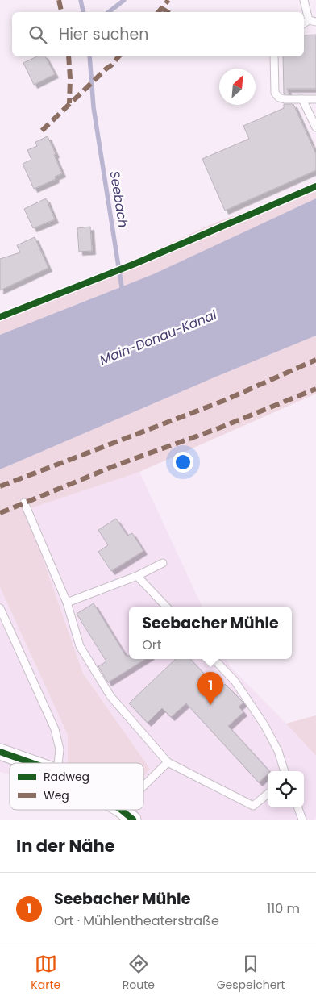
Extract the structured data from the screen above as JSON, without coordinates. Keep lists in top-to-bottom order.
{
  "water": ["Seebach", "Main-Donau-Kanal"],
  "legend": ["Radweg", "Weg"],
  "north": "top right",
  "page": {
    "search": "Hier suchen",
    "popup": ["Seebacher Mühle", "Ort"],
    "pins": "1",
    "heading": "In der Nähe",
    "list": [
      {
        "mark": "1",
        "name": "Seebacher Mühle",
        "note": "Ort · Mühlentheaterstraße",
        "value": "110 m"
      }
    ],
    "nav": ["Karte", "Route", "Gespeichert"]
  }
}
